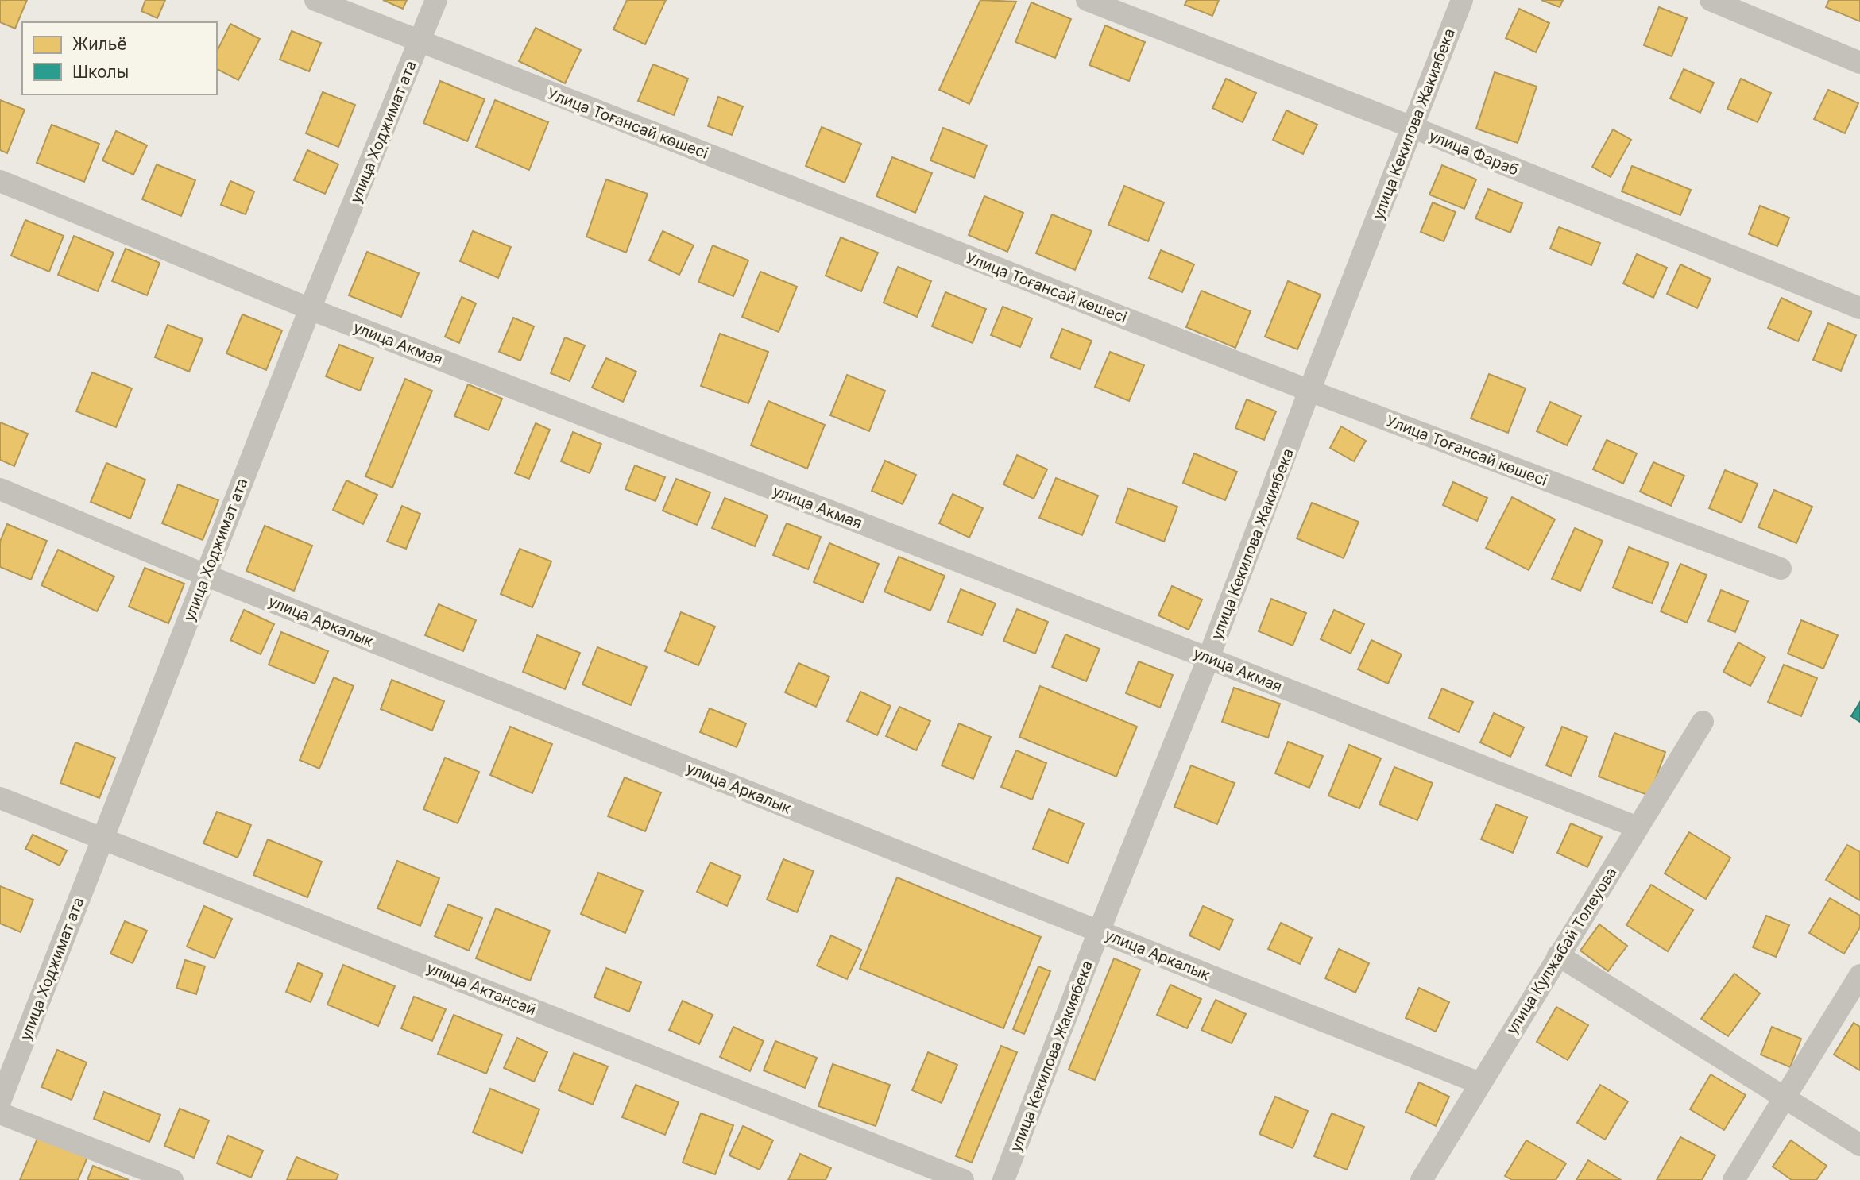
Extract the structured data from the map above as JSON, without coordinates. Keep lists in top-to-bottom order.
{
  "streets": {
    "street": [
      "Улица Тоғансай көшесі",
      "улица Кекилова Жакиябека",
      "улица Ходжимат ата",
      "улица Фараб",
      "улица Акмая",
      "улица Аркалык",
      "улица Кулжабай Толеуова",
      "улица Актансай"
    ]
  },
  "crossings": [
    ["Улица Тоғансай көшесі", "улица Кекилова Жакиябека"],
    ["Улица Тоғансай көшесі", "улица Ходжимат ата"],
    ["улица Кекилова Жакиябека", "улица Фараб"],
    ["улица Кекилова Жакиябека", "улица Акмая"],
    ["улица Кекилова Жакиябека", "улица Аркалык"],
    ["улица Ходжимат ата", "улица Акмая"],
    ["улица Ходжимат ата", "улица Аркалык"],
    ["улица Ходжимат ата", "улица Актансай"],
    ["улица Акмая", "улица Кулжабай Толеуова"],
    ["улица Аркалык", "улица Кулжабай Толеуова"]
  ],
  "legend": ["Жильё", "Школы"]
}
